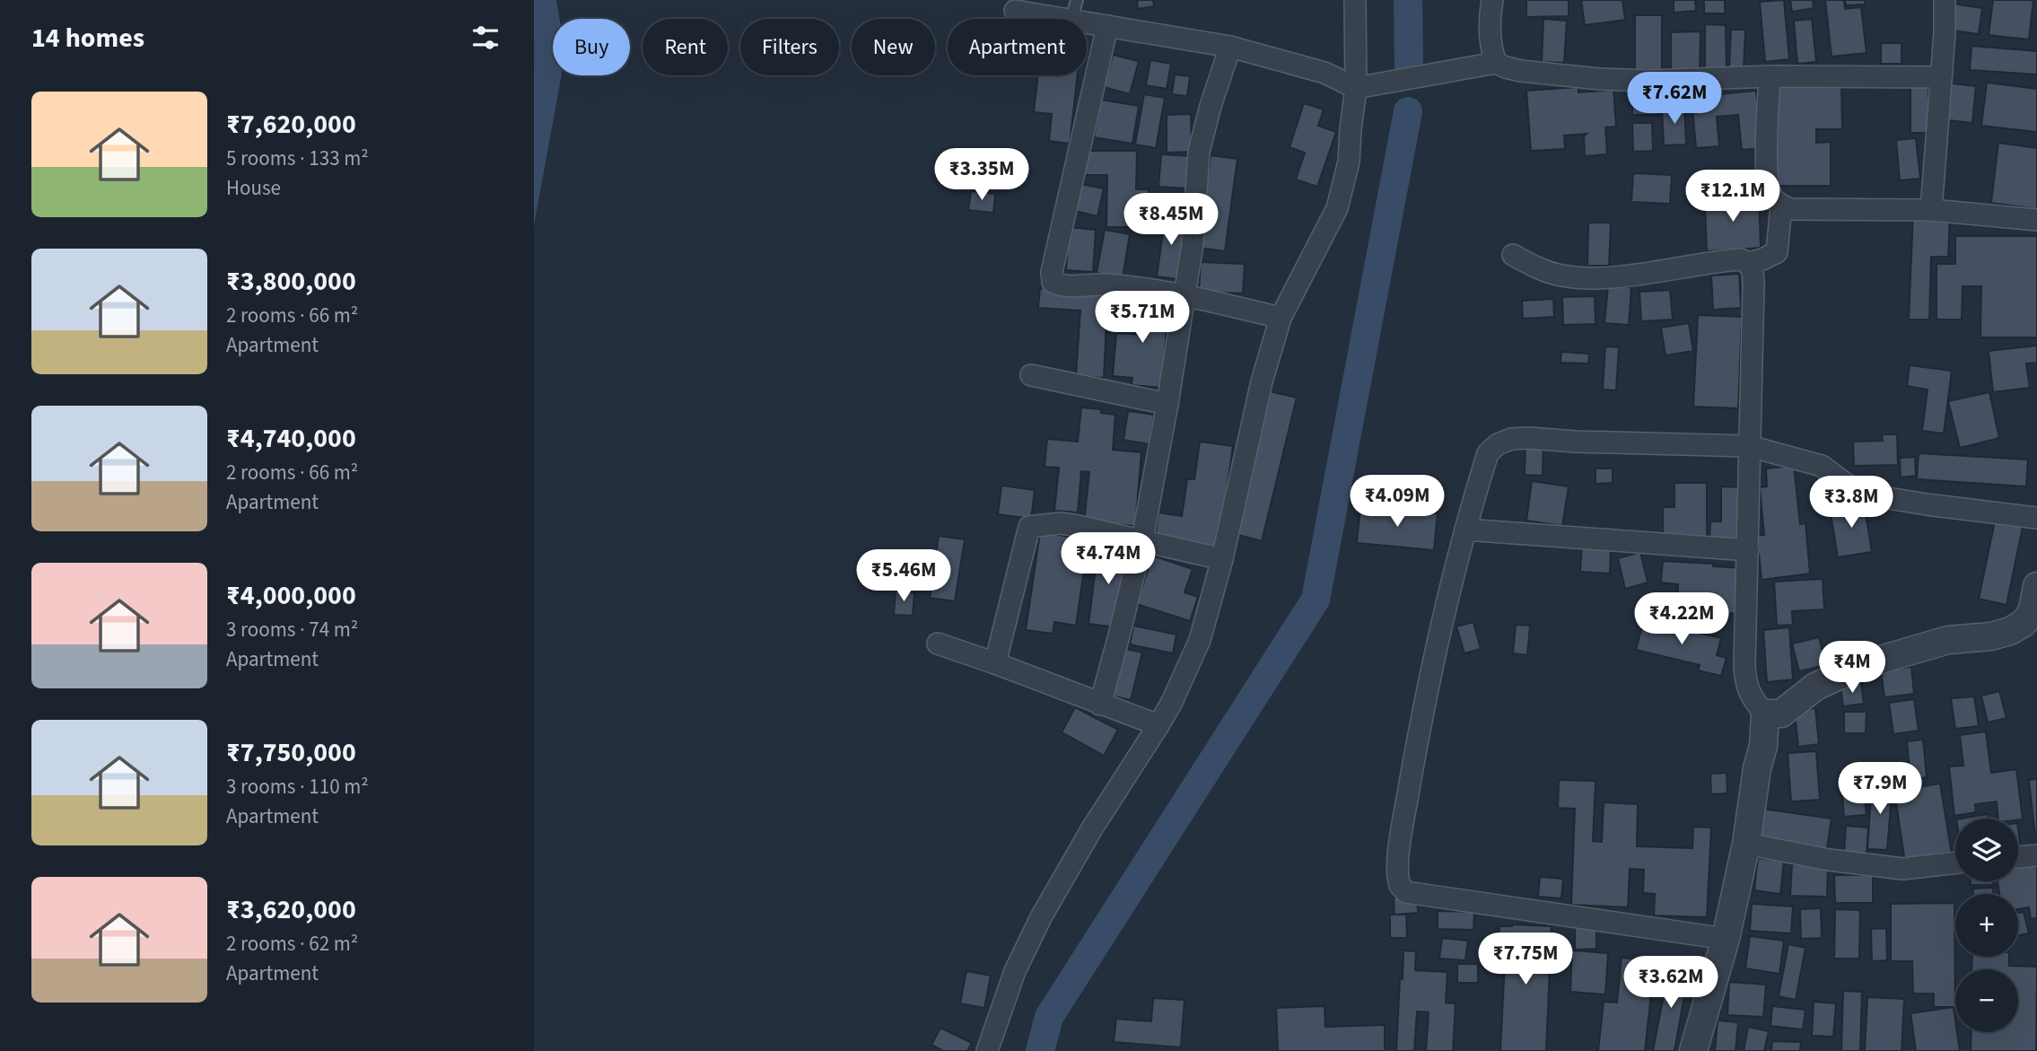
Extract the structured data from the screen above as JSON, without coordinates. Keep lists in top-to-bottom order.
{
  "page": {
    "heading": "14 homes",
    "chip": [
      "Buy",
      "Rent",
      "Filters",
      "New",
      "Apartment"
    ],
    "price": [
      "₹7.62M",
      "₹3.35M",
      "₹12.1M",
      "₹8.45M",
      "₹5.71M",
      "₹4.09M",
      "₹3.8M",
      "₹4.74M",
      "₹5.46M",
      "₹4.22M",
      "₹4M",
      "₹7.9M",
      "₹7.75M",
      "₹3.62M"
    ],
    "list": [
      {
        "name": "₹7,620,000",
        "note": "5 rooms · 133 m² · House"
      },
      {
        "name": "₹3,800,000",
        "note": "2 rooms · 66 m² · Apartment"
      },
      {
        "name": "₹4,740,000",
        "note": "2 rooms · 66 m² · Apartment"
      },
      {
        "name": "₹4,000,000",
        "note": "3 rooms · 74 m² · Apartment"
      },
      {
        "name": "₹7,750,000",
        "note": "3 rooms · 110 m² · Apartment"
      },
      {
        "name": "₹3,620,000",
        "note": "2 rooms · 62 m² · Apartment"
      }
    ],
    "map_buttons": ["+", "−"]
  }
}
